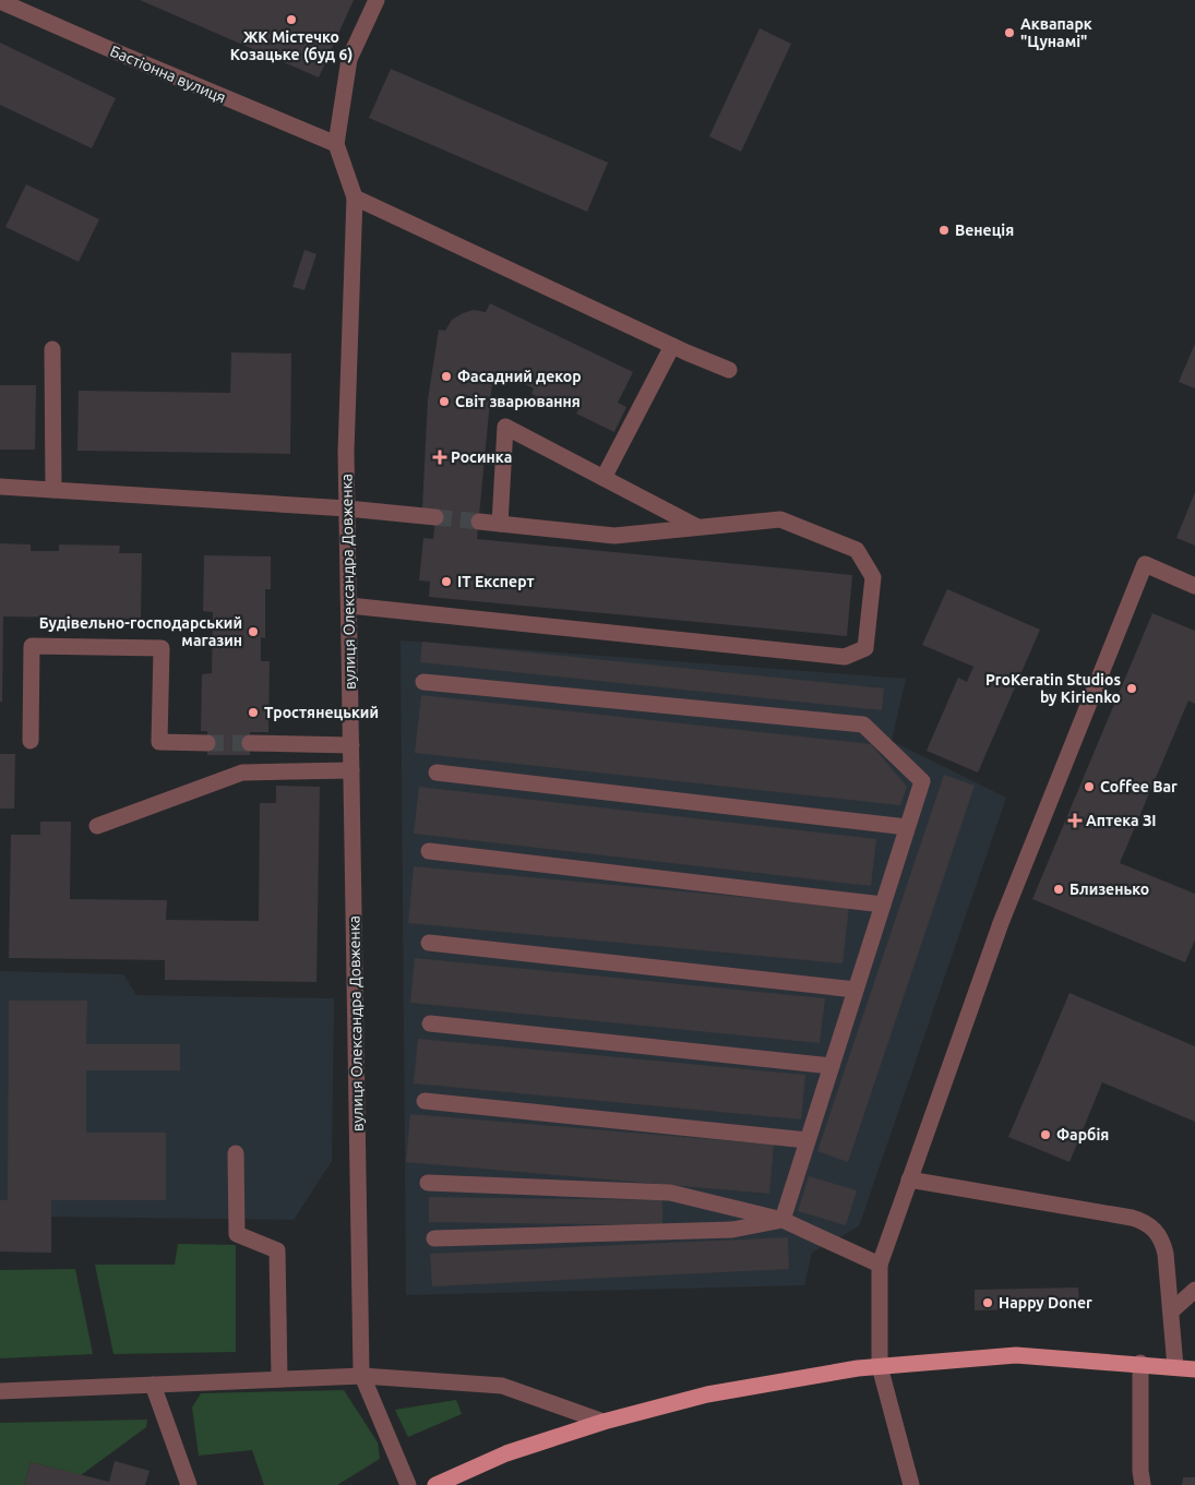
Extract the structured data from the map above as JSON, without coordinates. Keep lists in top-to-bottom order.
{
  "streets": {
    "street": ["Бастіонна вулиця", "вулиця Олександра Довженка"]
  },
  "places": {
    "other": [
      "ЖК Містечко Козацьке (буд 6)",
      "Аквапарк \"Цунамі\"",
      "Венеція",
      "Фасадний декор",
      "Світ зварювання",
      "IT Експерт",
      "Будівельно-господарський магазин",
      "ProKeratin Studios by Kirienko",
      "Тростянецький",
      "Coffee Bar",
      "Близенько",
      "Фарбія",
      "Happy Doner"
    ],
    "health": ["Росинка", "Аптека ЗІ"]
  }
}
